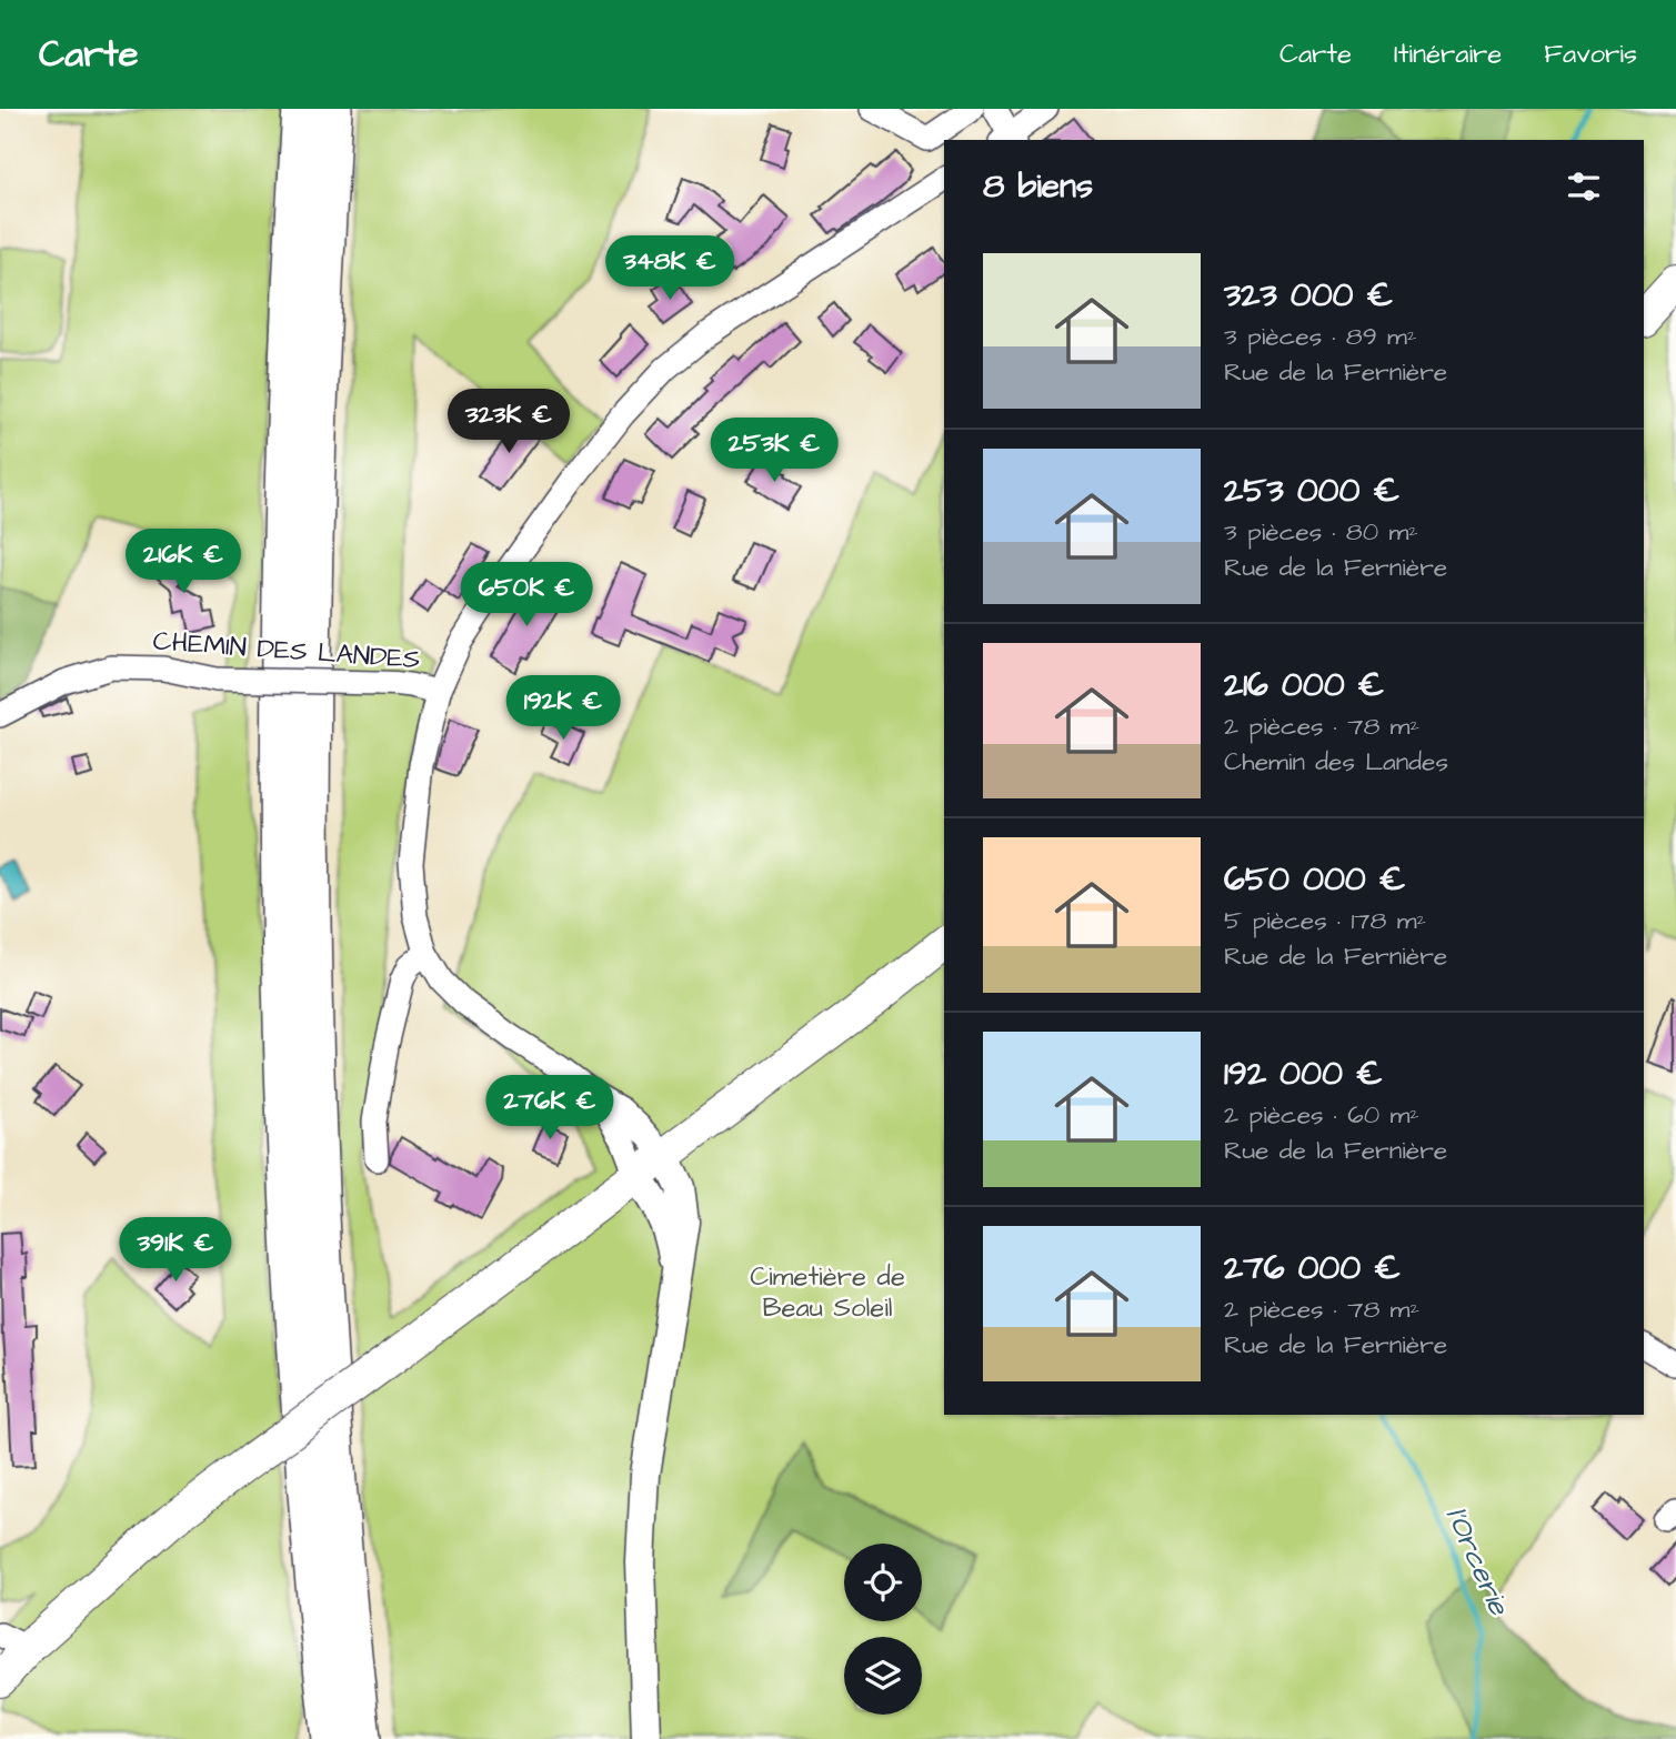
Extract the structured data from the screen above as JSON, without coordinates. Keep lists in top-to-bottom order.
{
  "streets": {
    "street": ["CHEMIN DES LANDES"]
  },
  "water": ["l'Orcerie"],
  "parks": ["Cimetière de Beau Soleil"],
  "page": {
    "header": "Carte",
    "nav": ["Carte", "Itinéraire", "Favoris"],
    "heading": "8 biens",
    "list": [
      {
        "name": "323 000 €",
        "note": "3 pièces · 89 m² · Rue de la Fernière"
      },
      {
        "name": "253 000 €",
        "note": "3 pièces · 80 m² · Rue de la Fernière"
      },
      {
        "name": "216 000 €",
        "note": "2 pièces · 78 m² · Chemin des Landes"
      },
      {
        "name": "650 000 €",
        "note": "5 pièces · 178 m² · Rue de la Fernière"
      },
      {
        "name": "192 000 €",
        "note": "2 pièces · 60 m² · Rue de la Fernière"
      },
      {
        "name": "276 000 €",
        "note": "2 pièces · 78 m² · Rue de la Fernière"
      }
    ],
    "price": [
      "348K €",
      "323K €",
      "253K €",
      "216K €",
      "650K €",
      "192K €",
      "276K €",
      "391K €"
    ]
  }
}
